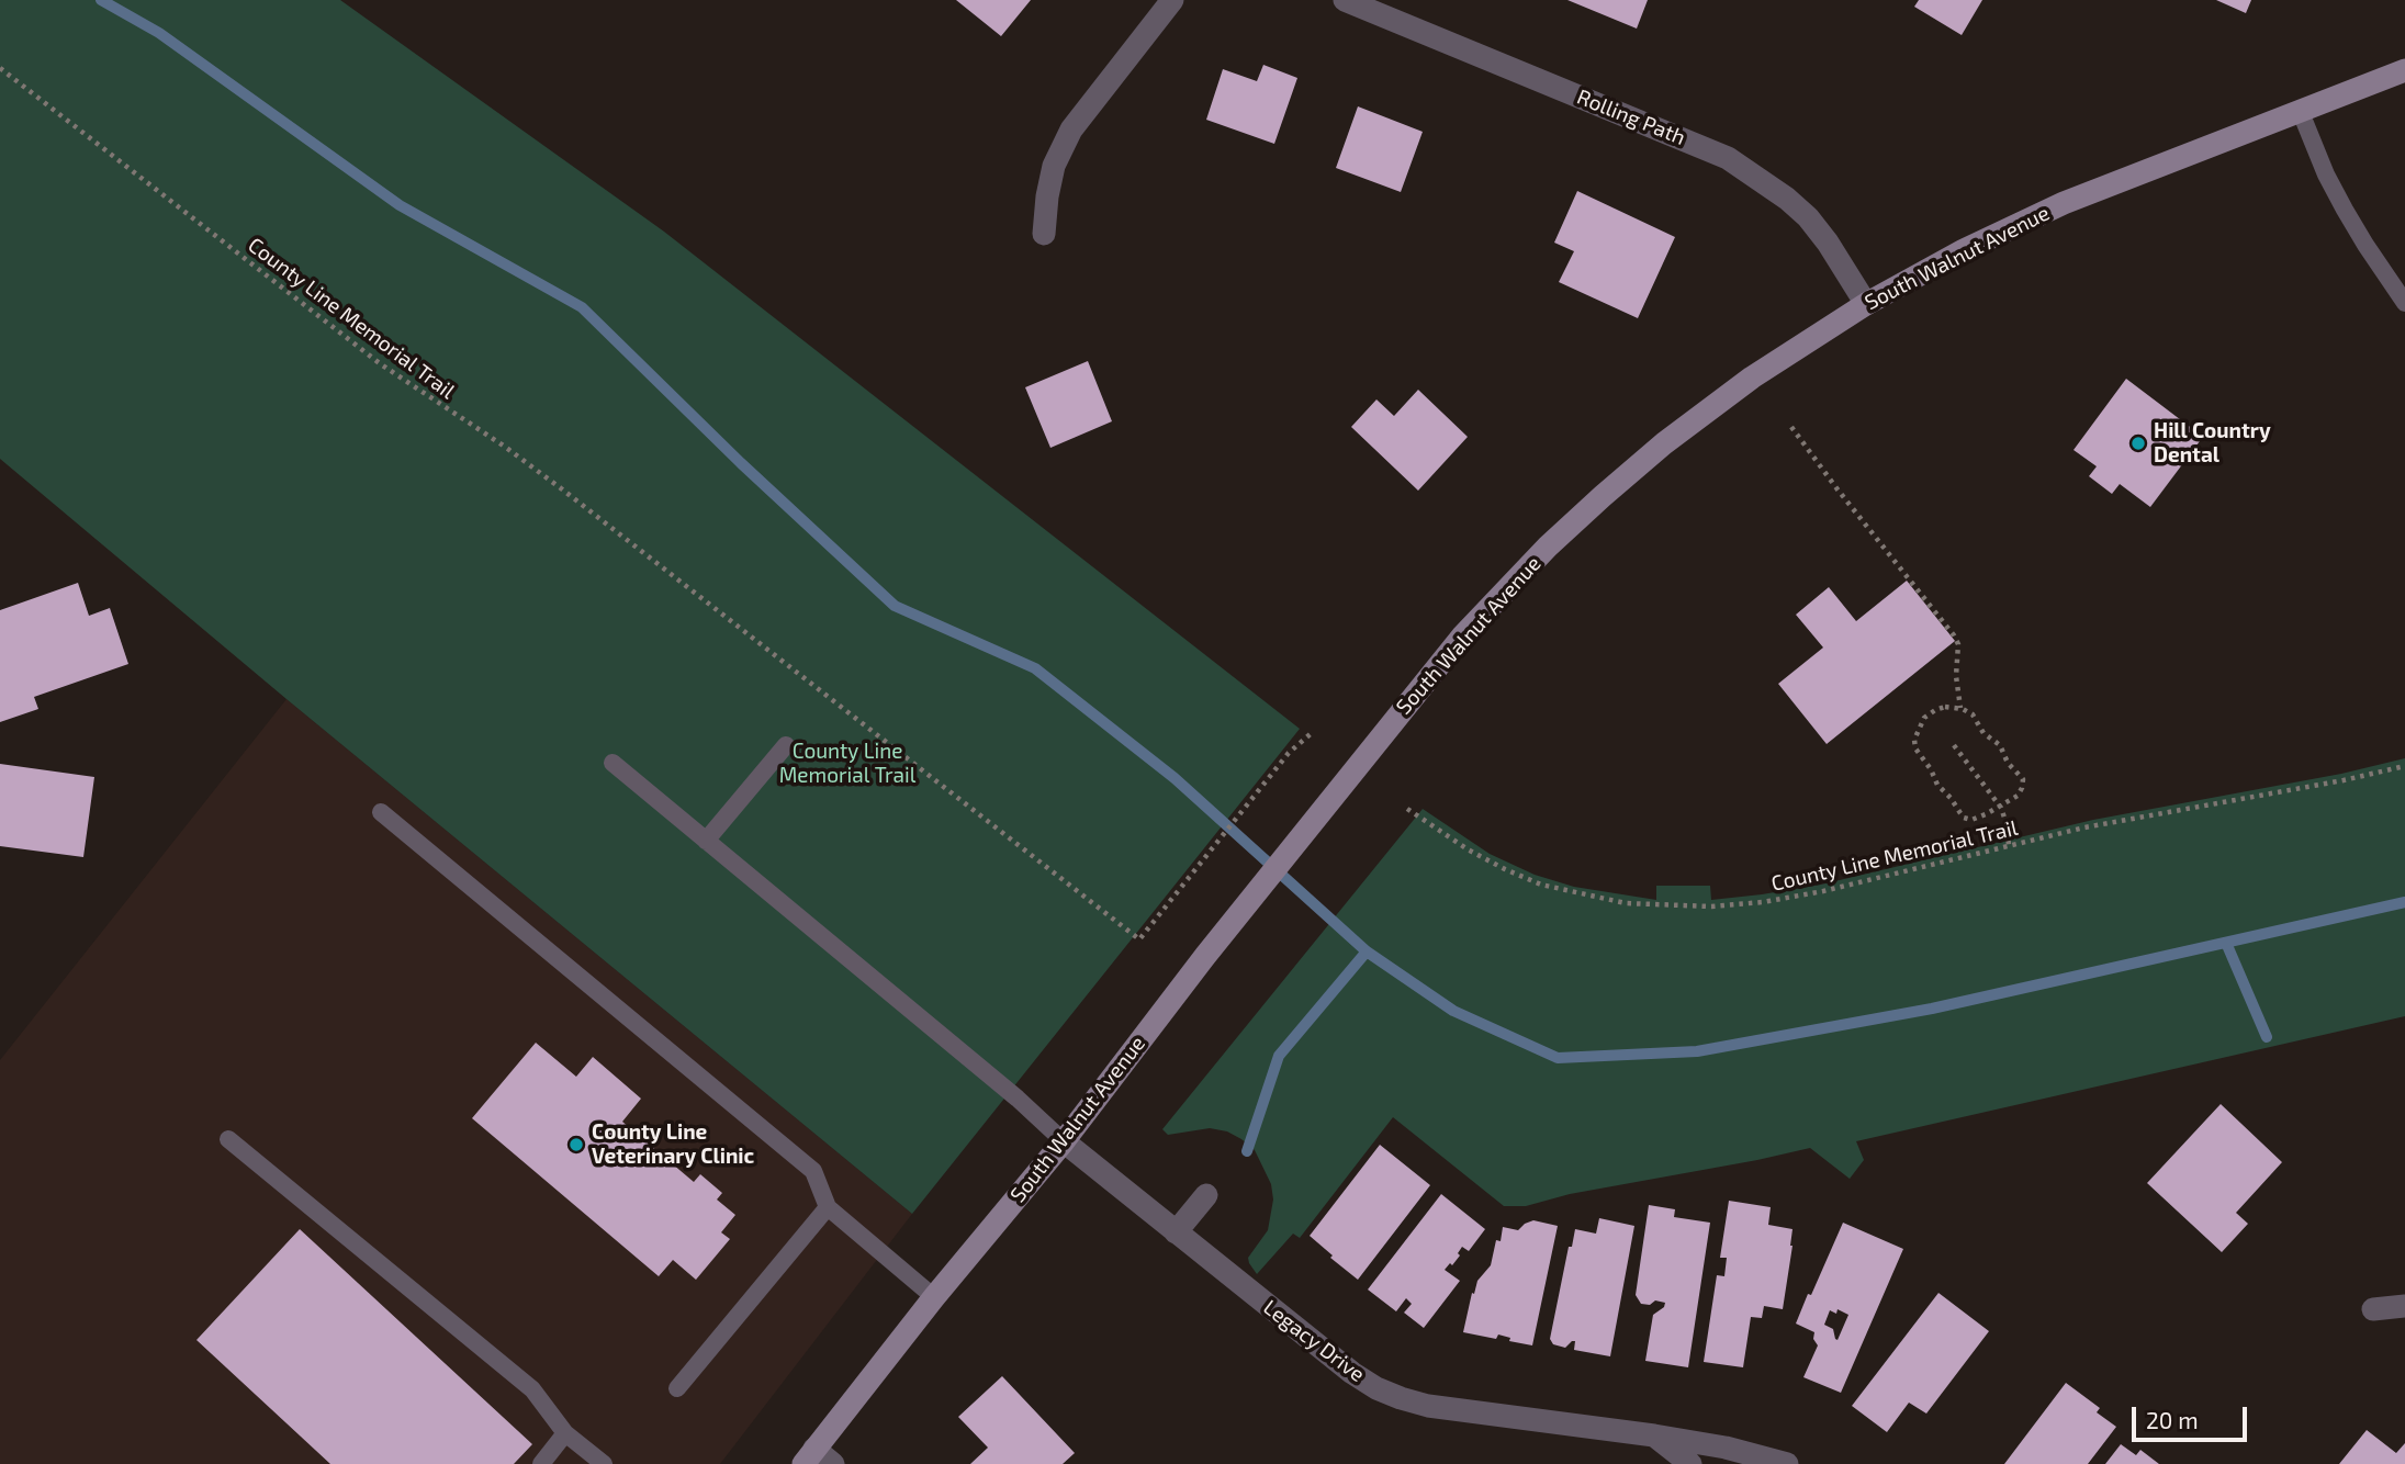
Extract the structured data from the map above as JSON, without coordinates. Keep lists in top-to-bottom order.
{
  "streets": {
    "street": ["Rolling Path", "South Walnut Avenue", "Legacy Drive"],
    "path": ["County Line Memorial Trail"]
  },
  "crossings": [
    ["Rolling Path", "South Walnut Avenue"],
    ["South Walnut Avenue", "Legacy Drive"]
  ],
  "parks": ["County Line Memorial Trail"],
  "places": ["Hill Country Dental", "County Line Veterinary Clinic"],
  "scale_bar": "20 m"
}
